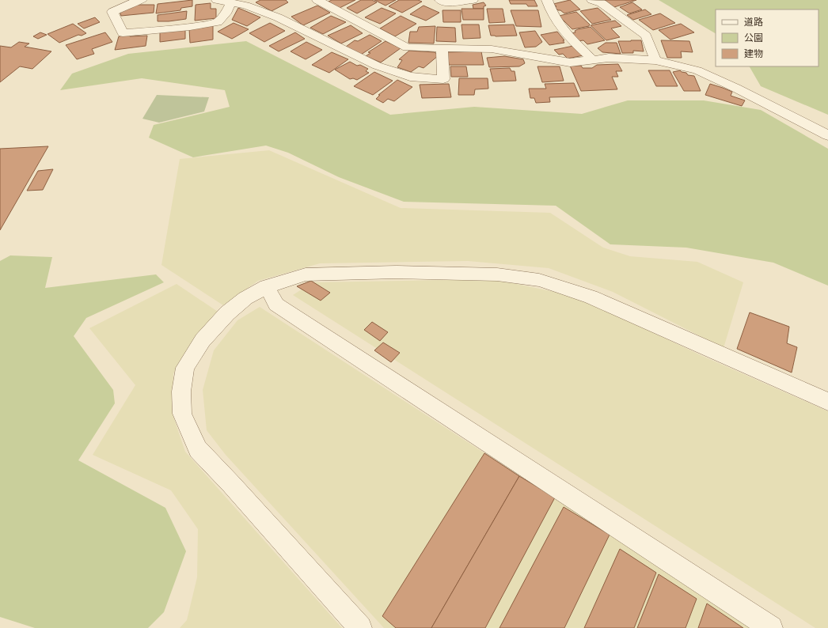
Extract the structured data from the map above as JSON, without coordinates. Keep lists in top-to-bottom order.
{
  "legend": ["道路", "公園", "建物"]
}
